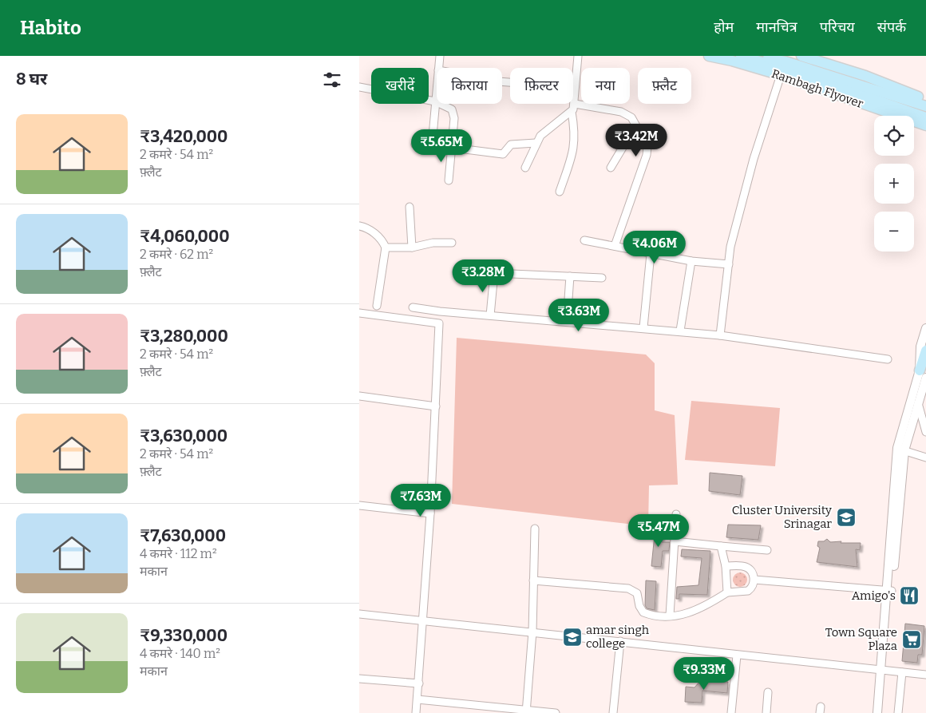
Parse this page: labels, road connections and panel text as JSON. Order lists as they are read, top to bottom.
{
  "streets": {
    "main road": ["Rambagh Flyover"]
  },
  "places": {
    "school or university": ["Cluster University Srinagar", "amar singh college"],
    "restaurant": ["Amigo's"],
    "supermarket": ["Town Square Plaza"]
  },
  "page": {
    "header": "Habito",
    "nav": [
      "होम",
      "मानचित्र",
      "परिचय",
      "संपर्क"
    ],
    "heading": "8 घर",
    "chip": [
      "खरीदें",
      "किराया",
      "फ़िल्टर",
      "नया",
      "फ़्लैट"
    ],
    "list": [
      {
        "name": "₹3,420,000",
        "note": "2 कमरे · 54 m² · फ़्लैट"
      },
      {
        "name": "₹4,060,000",
        "note": "2 कमरे · 62 m² · फ़्लैट"
      },
      {
        "name": "₹3,280,000",
        "note": "2 कमरे · 54 m² · फ़्लैट"
      },
      {
        "name": "₹3,630,000",
        "note": "2 कमरे · 54 m² · फ़्लैट"
      },
      {
        "name": "₹7,630,000",
        "note": "4 कमरे · 112 m² · मकान"
      },
      {
        "name": "₹9,330,000",
        "note": "4 कमरे · 140 m² · मकान"
      }
    ],
    "map_buttons": ["+", "−"],
    "price": [
      "₹3.42M",
      "₹5.65M",
      "₹4.06M",
      "₹3.28M",
      "₹3.63M",
      "₹7.63M",
      "₹5.47M",
      "₹9.33M"
    ]
  }
}
